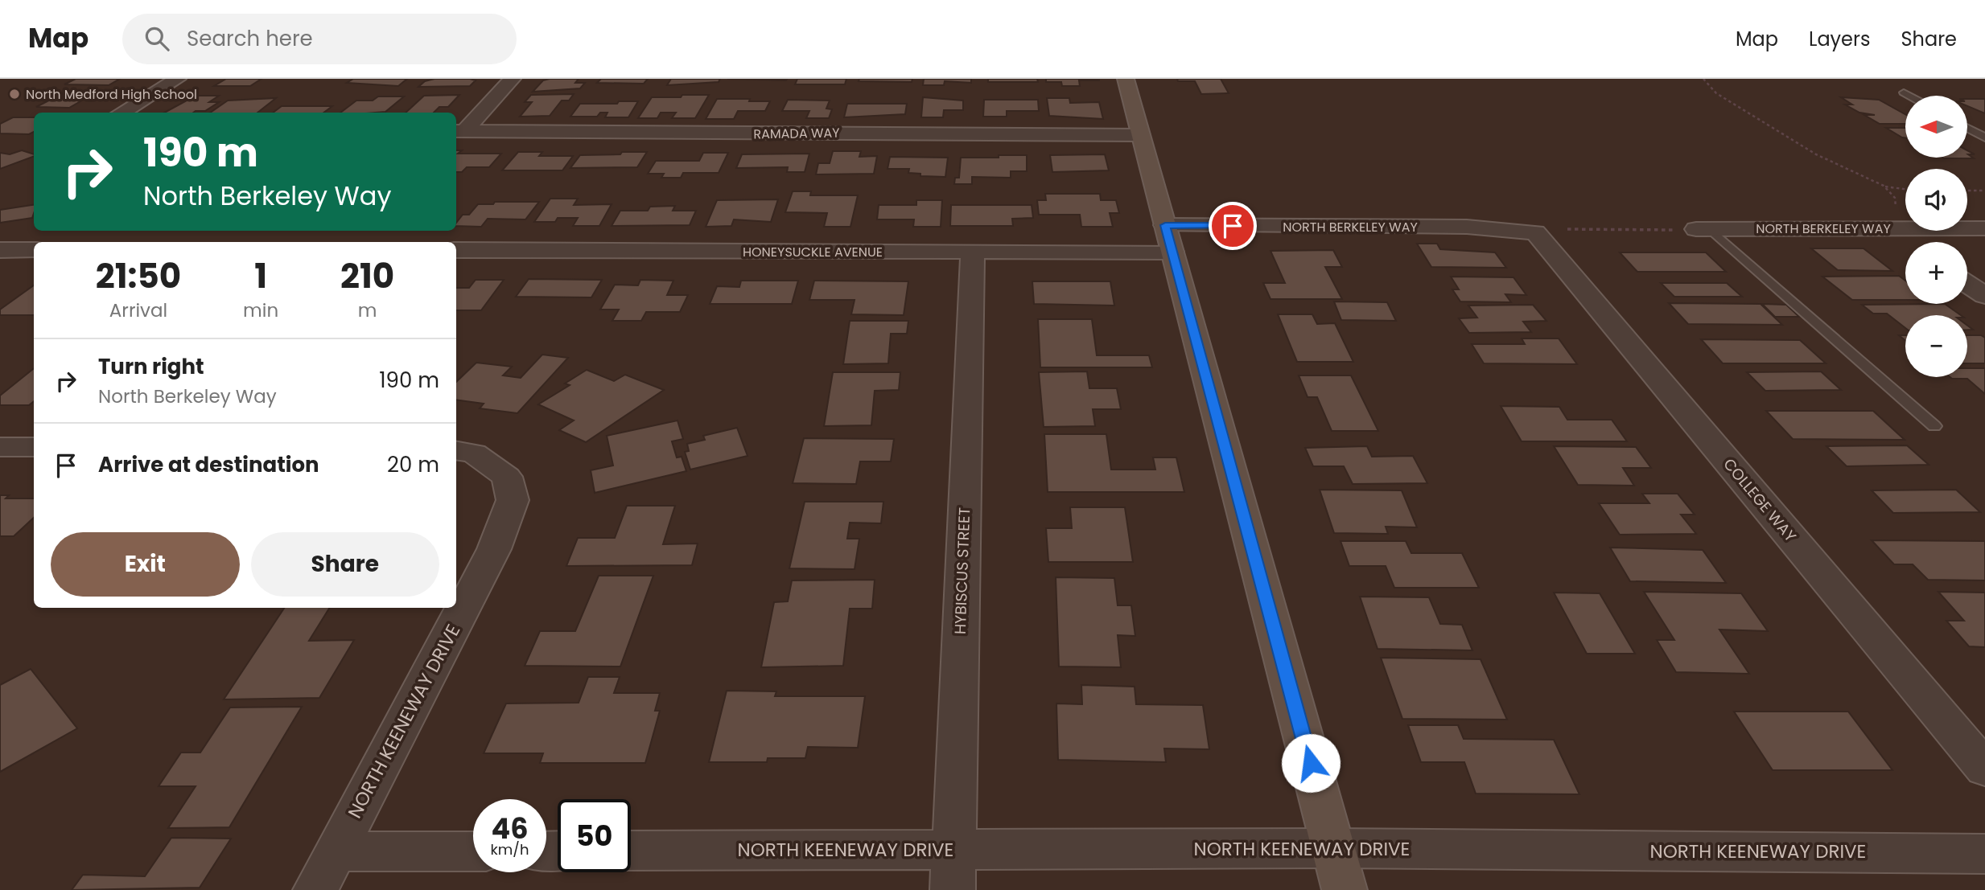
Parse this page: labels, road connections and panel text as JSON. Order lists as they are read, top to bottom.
{
  "streets": {
    "street": [
      "RAMADA WAY",
      "NORTH BERKELEY WAY",
      "HONEYSUCKLE AVENUE",
      "COLLEGE WAY",
      "HYBISCUS STREET",
      "NORTH KEENEWAY DRIVE"
    ]
  },
  "crossings": [
    ["NORTH BERKELEY WAY", "HONEYSUCKLE AVENUE"],
    ["NORTH BERKELEY WAY", "COLLEGE WAY"],
    ["HONEYSUCKLE AVENUE", "HYBISCUS STREET"],
    ["HYBISCUS STREET", "NORTH KEENEWAY DRIVE"]
  ],
  "places": ["North Medford High School"],
  "north": "left",
  "page": {
    "header": "Map",
    "search": "Search here",
    "nav": ["Map", "Layers", "Share"],
    "map_buttons": ["+", "−"],
    "turn": ["190 m", "North Berkeley Way"],
    "eta": [
      "21:50",
      "Arrival",
      "1",
      "min",
      "210",
      "m"
    ],
    "list": [
      {
        "name": "Turn right",
        "note": "North Berkeley Way",
        "value": "190 m"
      },
      {
        "name": "Arrive at destination",
        "value": "20 m"
      }
    ],
    "buttons": ["Exit", "Share"],
    "speed": "46 km/h",
    "limit": "50"
  }
}
